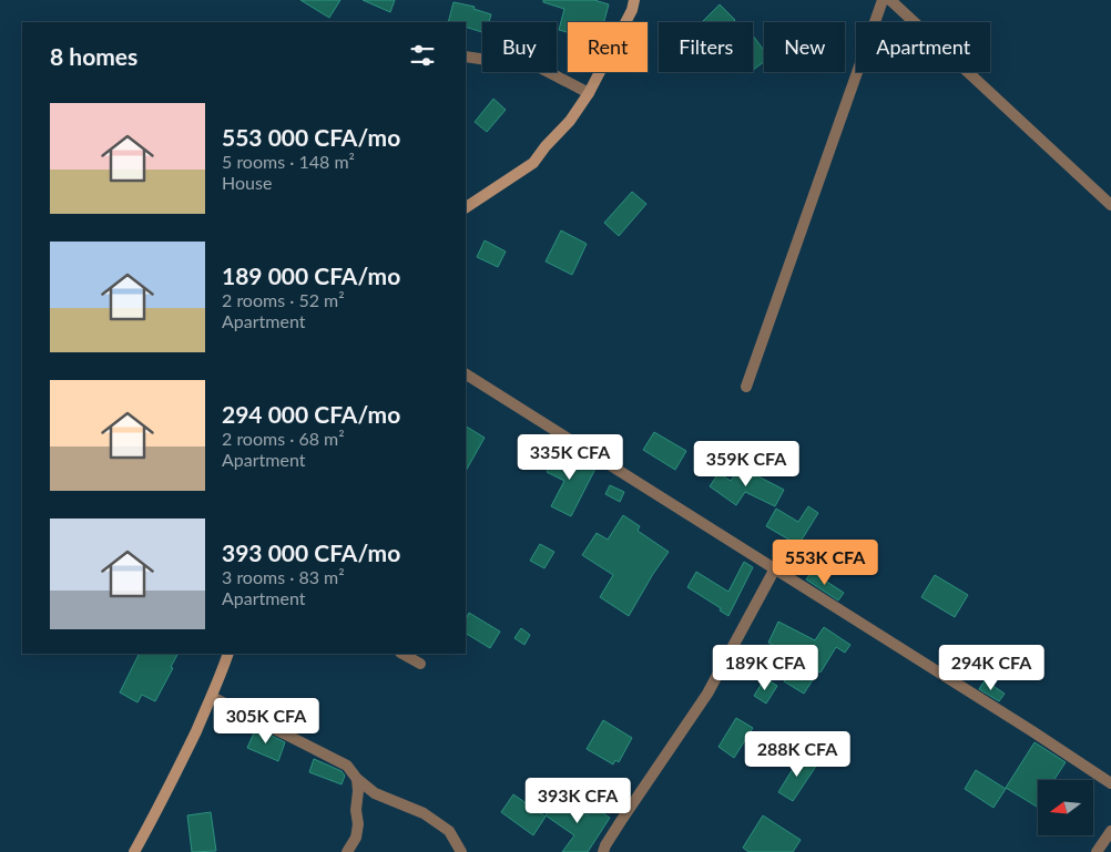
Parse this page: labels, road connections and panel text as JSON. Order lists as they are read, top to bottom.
{
  "north": "left",
  "page": {
    "chip": [
      "Buy",
      "Rent",
      "Filters",
      "New",
      "Apartment"
    ],
    "heading": "8 homes",
    "list": [
      {
        "name": "553 000 CFA/mo",
        "note": "5 rooms · 148 m² · House"
      },
      {
        "name": "189 000 CFA/mo",
        "note": "2 rooms · 52 m² · Apartment"
      },
      {
        "name": "294 000 CFA/mo",
        "note": "2 rooms · 68 m² · Apartment"
      },
      {
        "name": "393 000 CFA/mo",
        "note": "3 rooms · 83 m² · Apartment"
      }
    ],
    "price": [
      "335K CFA",
      "359K CFA",
      "553K CFA",
      "189K CFA",
      "294K CFA",
      "305K CFA",
      "288K CFA",
      "393K CFA"
    ]
  }
}
